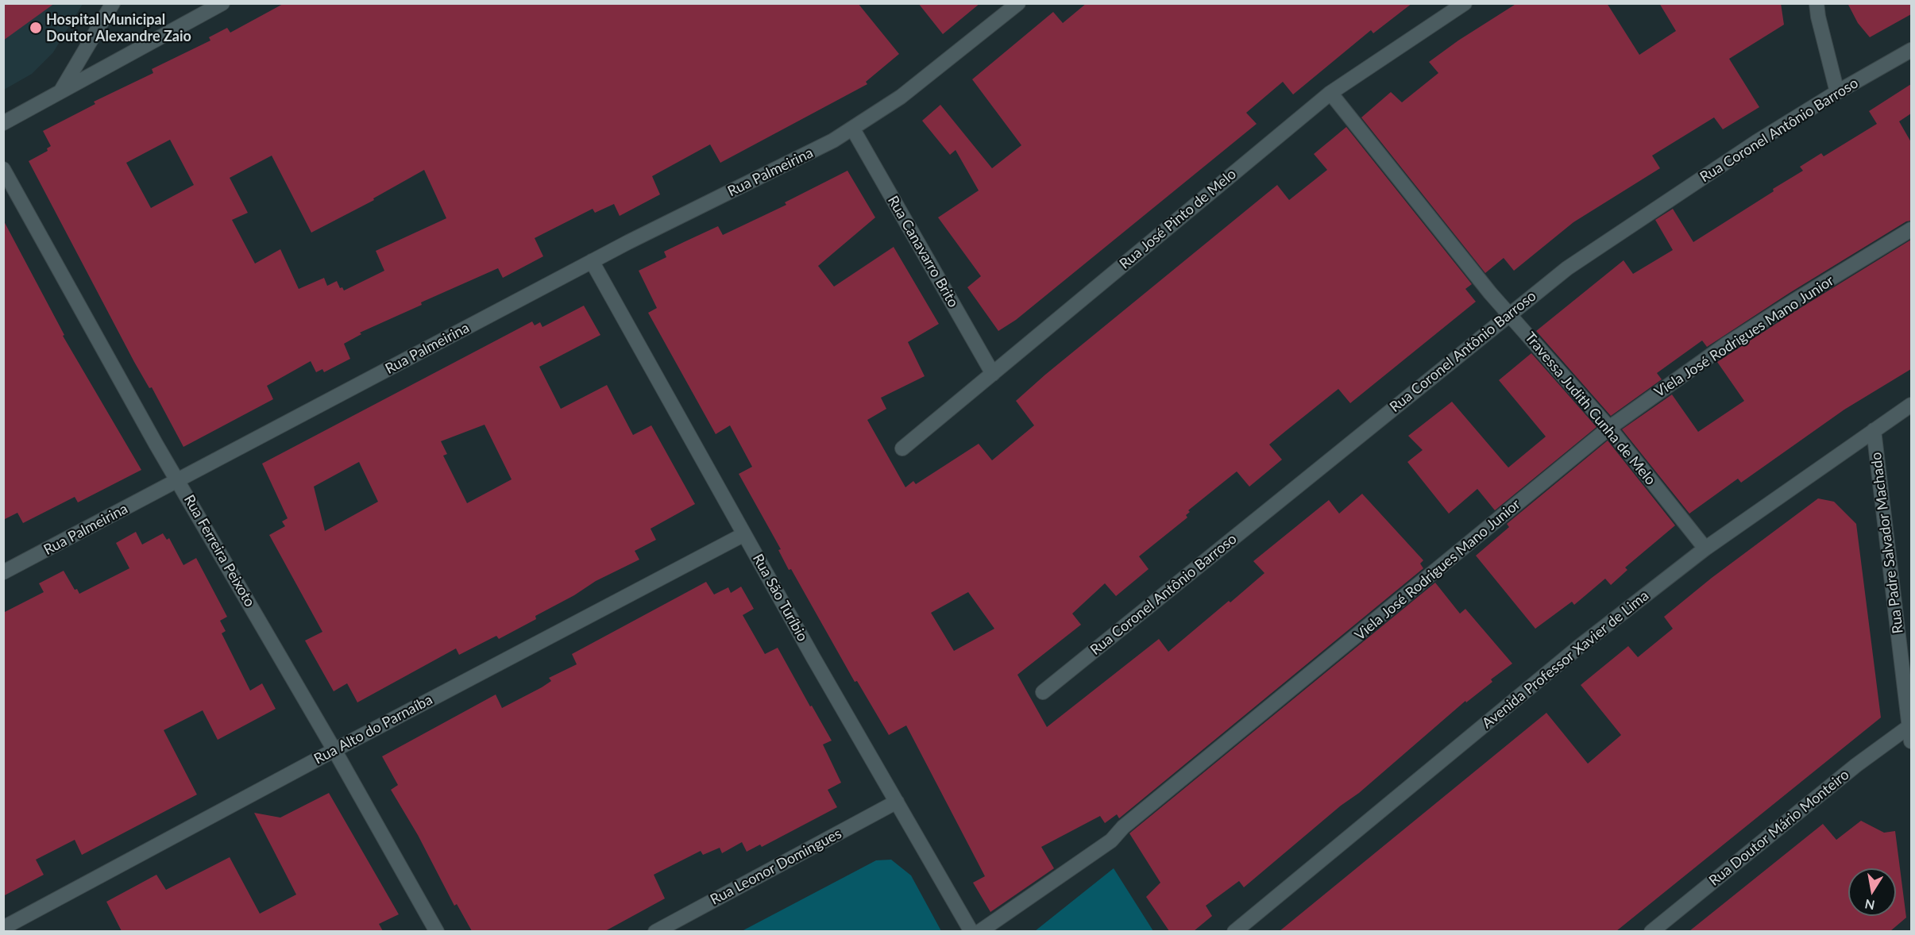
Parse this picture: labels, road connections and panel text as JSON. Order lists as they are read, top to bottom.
{
  "streets": {
    "street": [
      "Rua Coronel Antônio Barroso",
      "Rua Palmeirina",
      "Rua José Pinto de Melo",
      "Rua Canavarro Brito",
      "Viela José Rodrigues Mano Junior",
      "Travessa Judith Cunha de Melo",
      "Rua Padre Salvador Machado",
      "Rua Ferreira Peixoto",
      "Rua São Turíbio",
      "Avenida Professor Xavier de Lima",
      "Rua Alto do Parnaíba",
      "Rua Doutor Mário Monteiro",
      "Rua Leonor Domingues"
    ]
  },
  "crossings": [
    ["Rua Coronel Antônio Barroso", "Travessa Judith Cunha de Melo"],
    ["Rua Palmeirina", "Rua Canavarro Brito"],
    ["Rua Palmeirina", "Rua Ferreira Peixoto"],
    ["Rua Palmeirina", "Rua São Turíbio"],
    ["Rua José Pinto de Melo", "Rua Canavarro Brito"],
    ["Rua José Pinto de Melo", "Travessa Judith Cunha de Melo"],
    ["Viela José Rodrigues Mano Junior", "Travessa Judith Cunha de Melo"],
    ["Travessa Judith Cunha de Melo", "Avenida Professor Xavier de Lima"],
    ["Rua Padre Salvador Machado", "Avenida Professor Xavier de Lima"],
    ["Rua Padre Salvador Machado", "Rua Doutor Mário Monteiro"],
    ["Rua Ferreira Peixoto", "Rua Alto do Parnaíba"],
    ["Rua São Turíbio", "Rua Alto do Parnaíba"],
    ["Rua São Turíbio", "Rua Leonor Domingues"]
  ],
  "places": ["Hospital Municipal Doutor Alexandre Zaio"],
  "north": "bottom"
}
